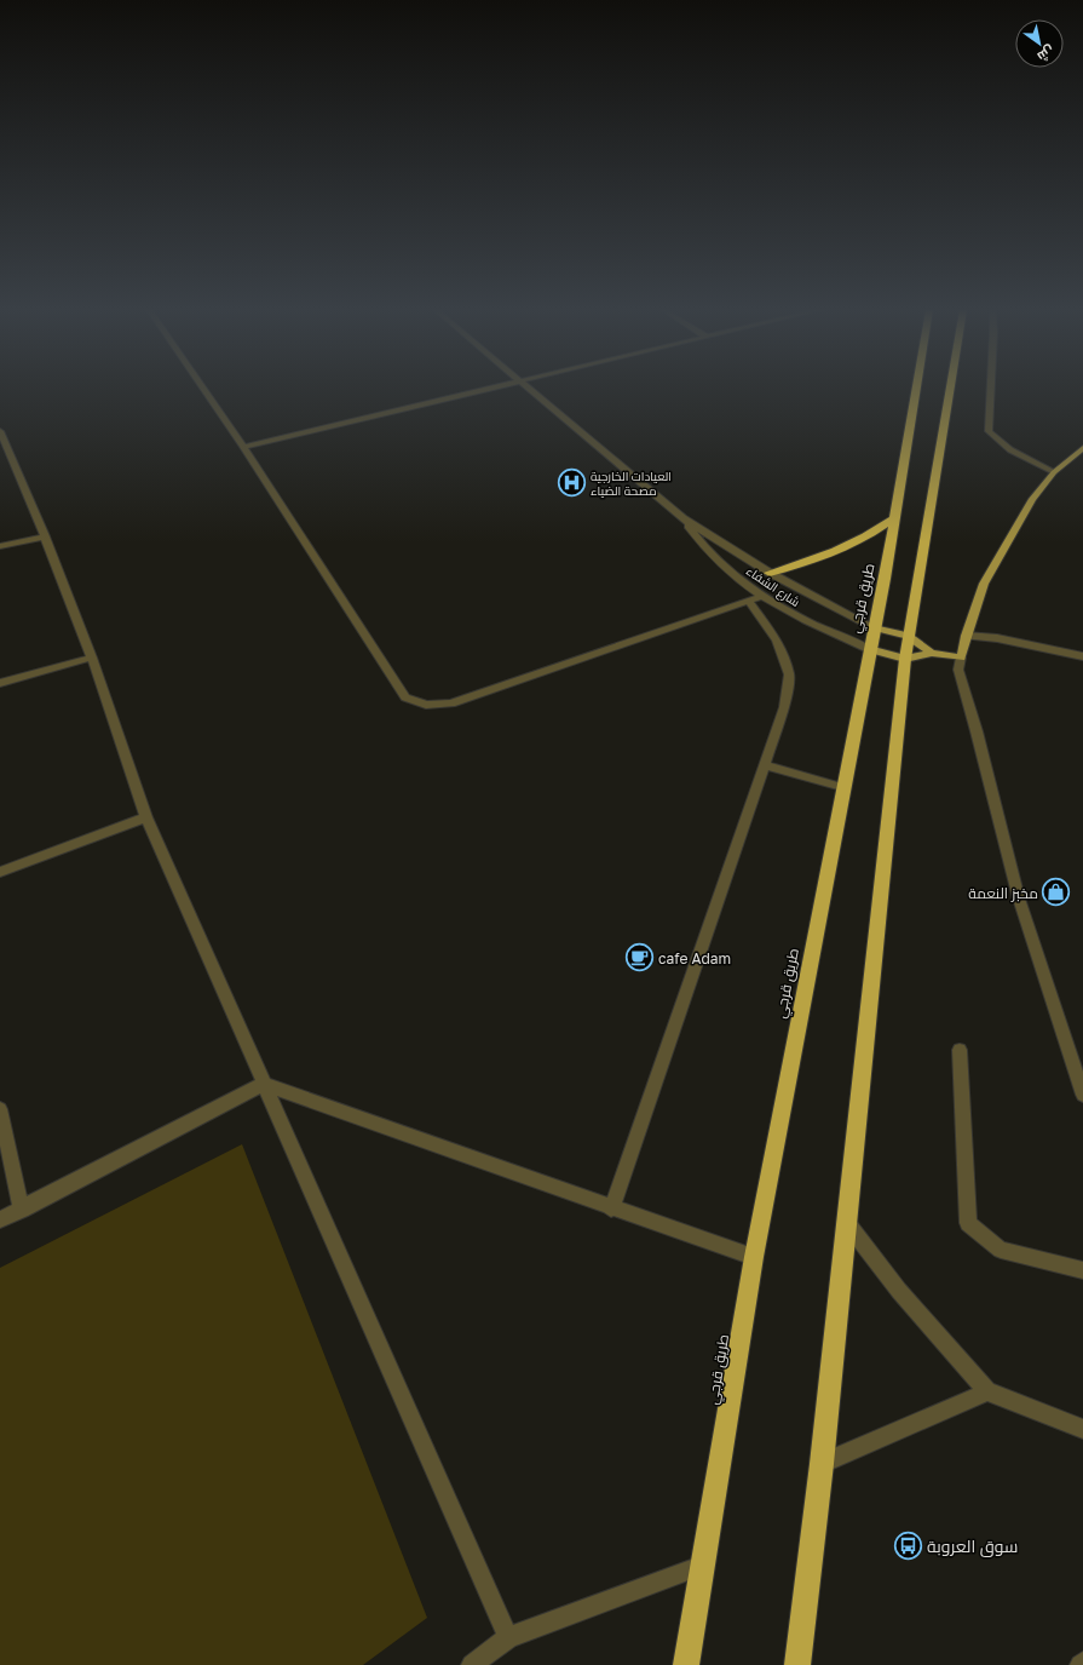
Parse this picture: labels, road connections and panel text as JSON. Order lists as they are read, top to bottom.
{
  "streets": {
    "highway": ["طريق قرجي"],
    "street": ["شارع الشفاء"]
  },
  "crossings": [
    ["شارع الشفاء", "طريق قرجي"]
  ],
  "places": {
    "hospital": ["العيادات الخارجية مصحة الضياء"],
    "shop": ["مخبز النعمة"],
    "cafe": ["cafe Adam"],
    "bus stop": ["سوق العروبة"]
  },
  "north": "bottom right"
}
